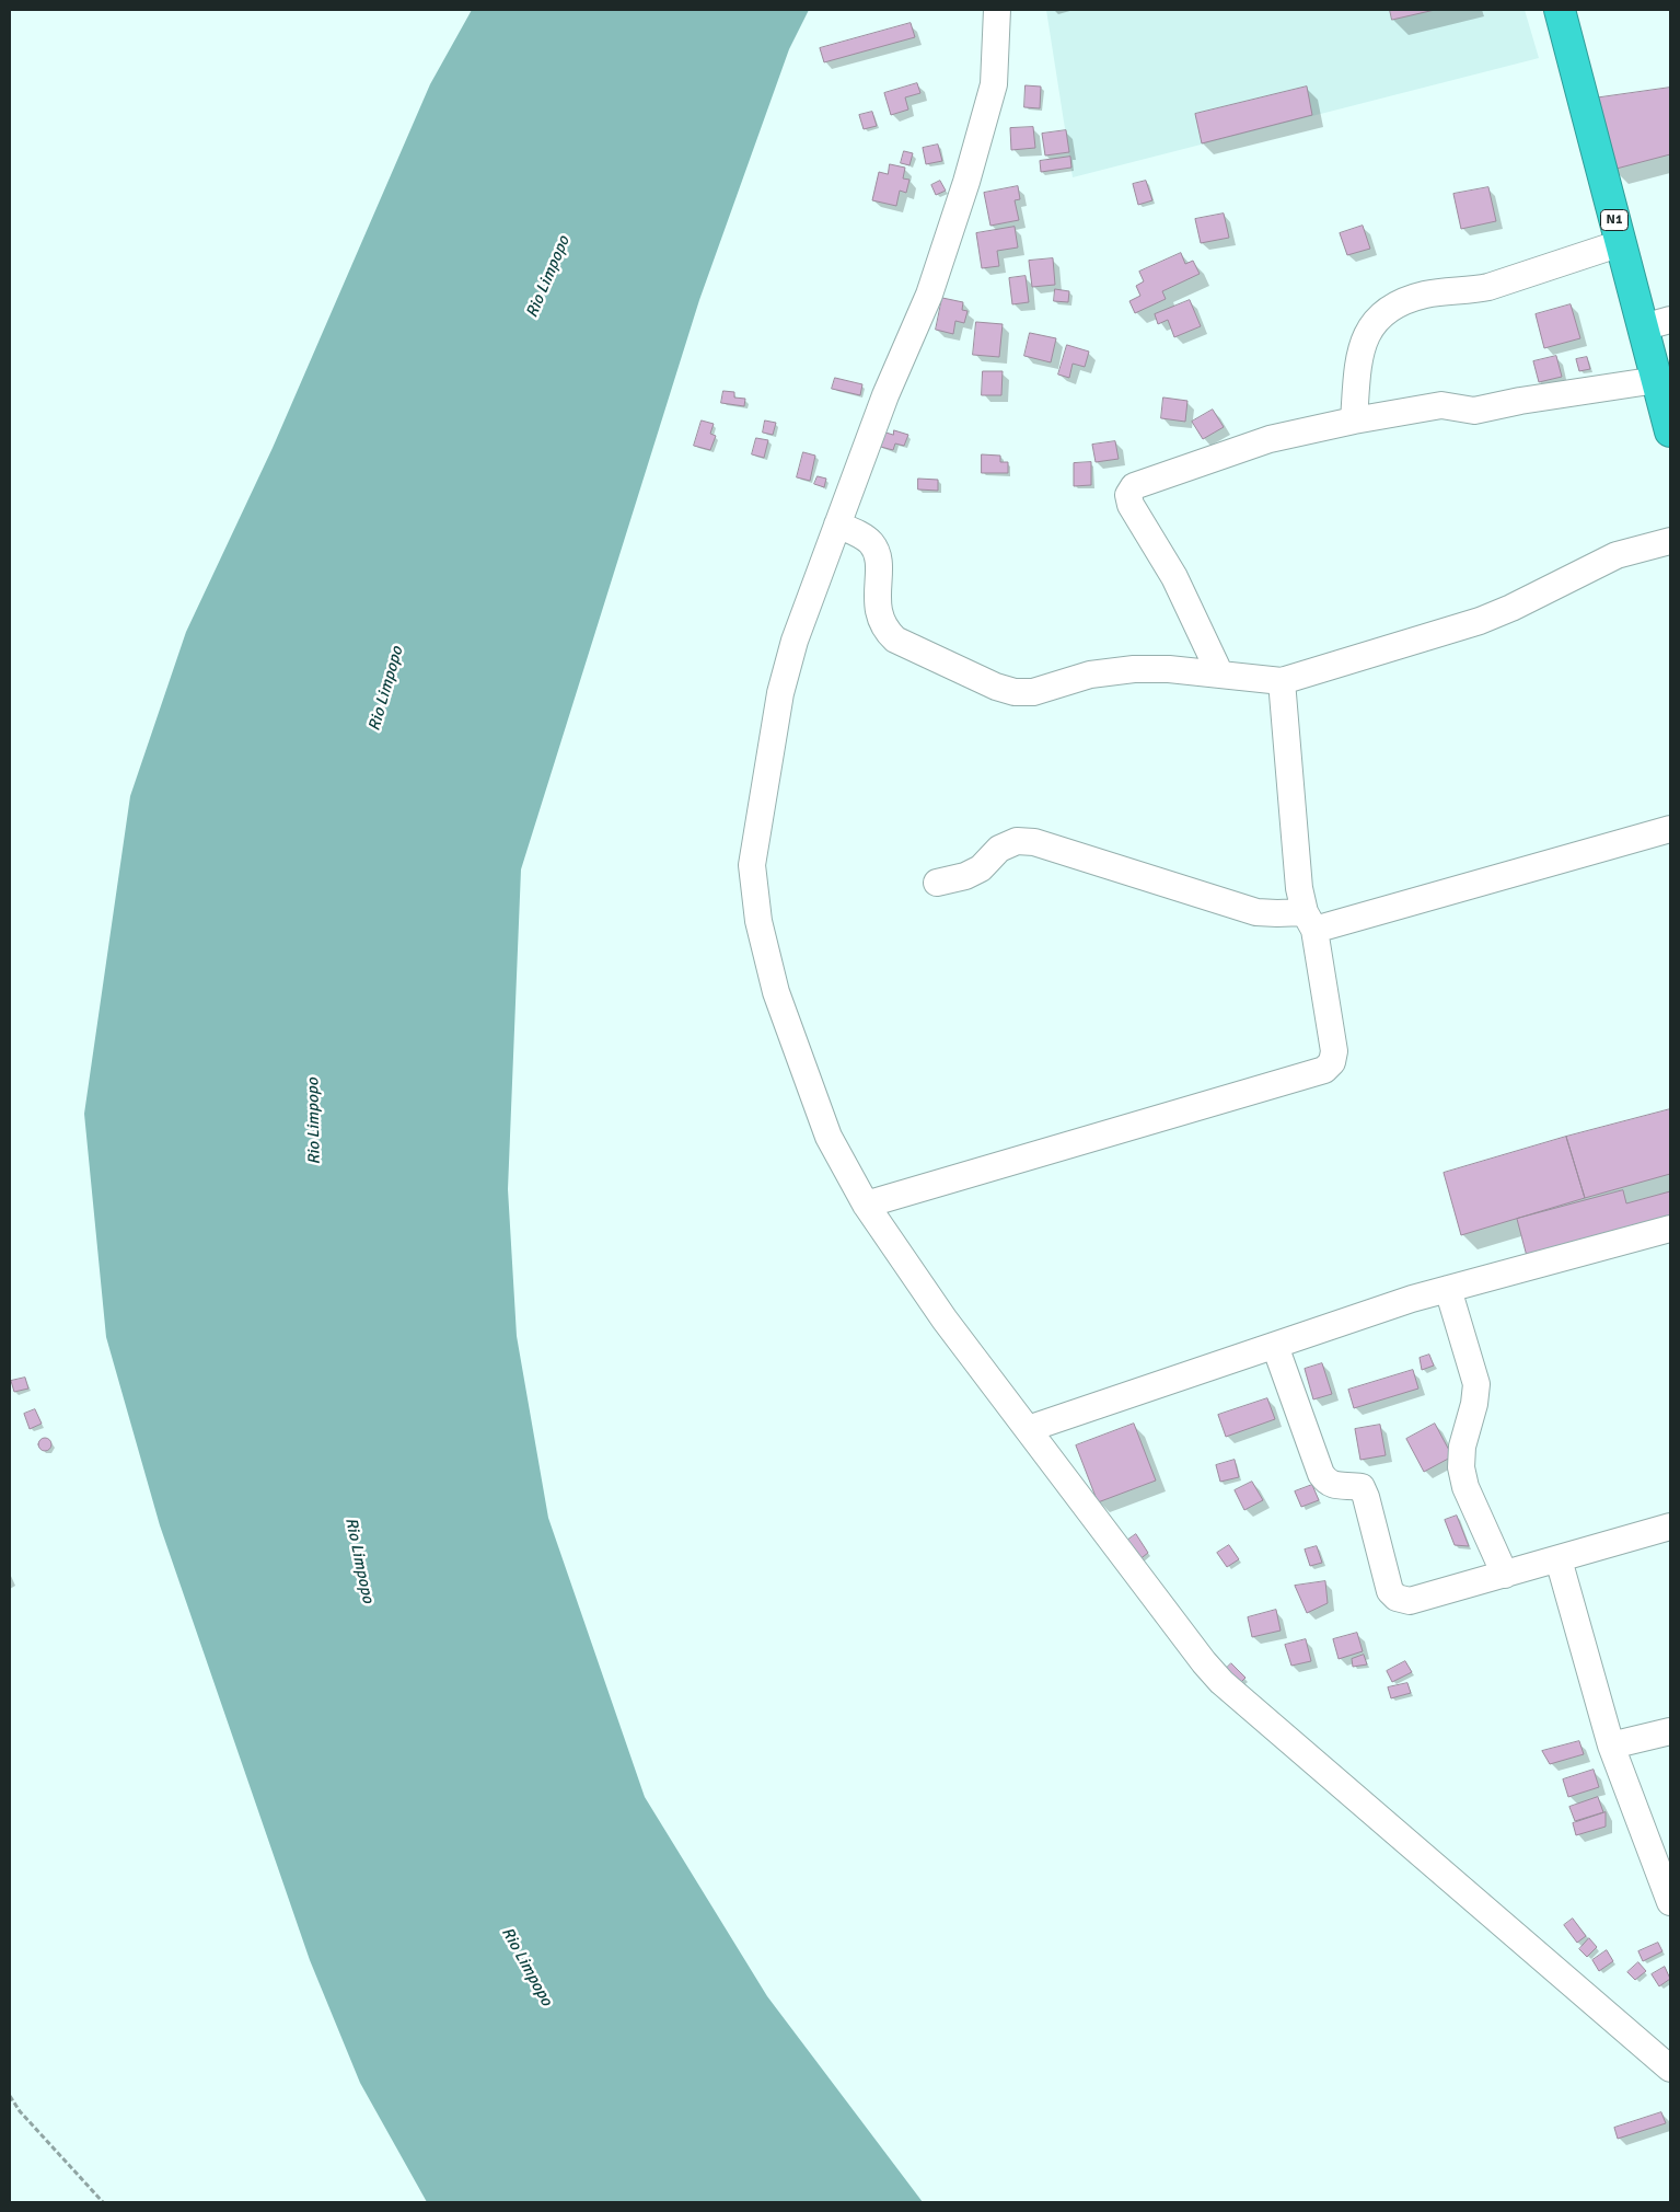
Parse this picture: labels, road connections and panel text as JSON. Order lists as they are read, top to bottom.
{
  "streets": {
    "highway": ["N1"]
  },
  "water": ["Rio Limpopo"]
}
